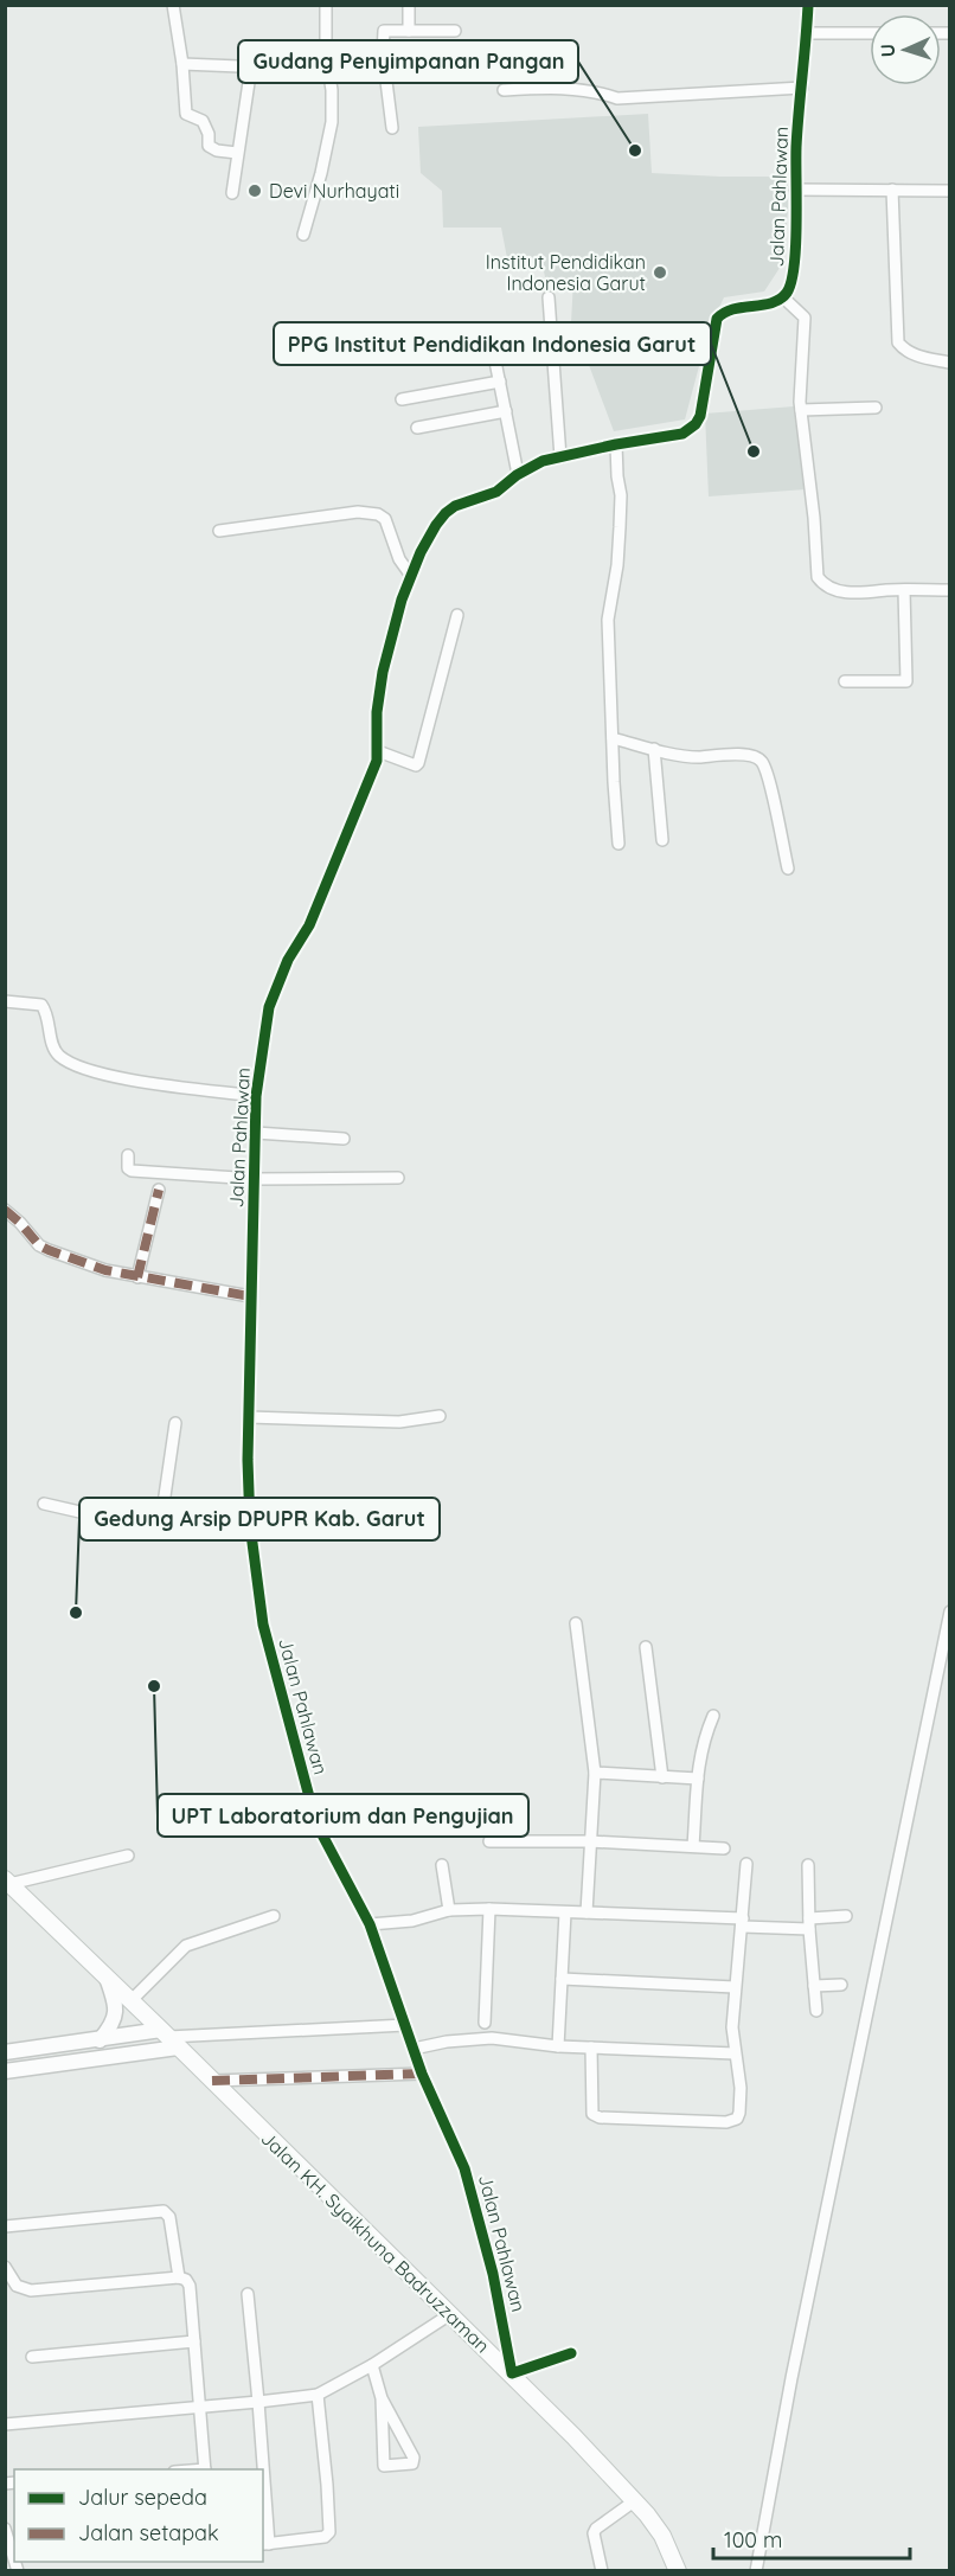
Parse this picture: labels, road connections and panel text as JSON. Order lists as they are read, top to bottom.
{
  "streets": {
    "main road": ["Jalan KH. Syaikhuna Badruzzaman"],
    "street": ["Jalan Pahlawan"]
  },
  "crossings": [
    ["Jalan Pahlawan", "Jalan KH. Syaikhuna Badruzzaman"]
  ],
  "places": [
    "Gudang Penyimpanan Pangan",
    "Devi Nurhayati",
    "Institut Pendidikan Indonesia Garut",
    "PPG Institut Pendidikan Indonesia Garut",
    "Gedung Arsip DPUPR Kab. Garut",
    "UPT Laboratorium dan Pengujian"
  ],
  "legend": ["Jalur sepeda", "Jalan setapak"],
  "scale_bar": "100 m",
  "north": "left"
}
